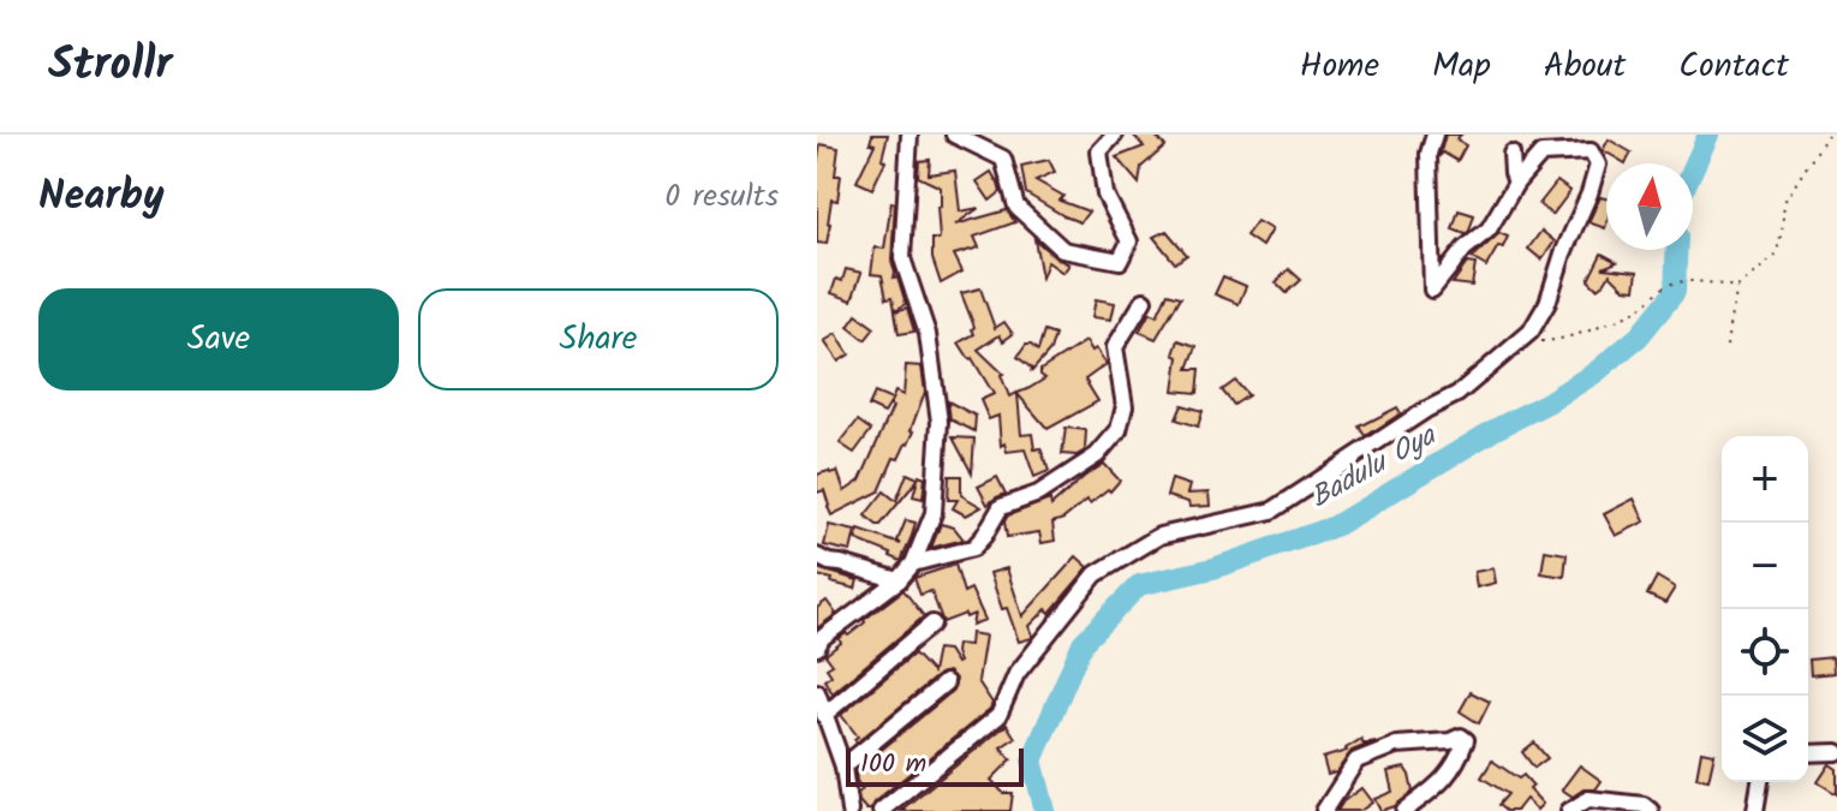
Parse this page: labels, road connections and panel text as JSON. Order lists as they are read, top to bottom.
{
  "water": ["Badulu Oya"],
  "scale_bar": "100 m",
  "north": "top",
  "page": {
    "header": "Strollr",
    "nav": [
      "Home",
      "Map",
      "About",
      "Contact"
    ],
    "heading": ["Nearby", "0 results"],
    "buttons": ["Save", "Share"],
    "map_buttons": ["+", "−"],
    "scale": "100 m"
  }
}
